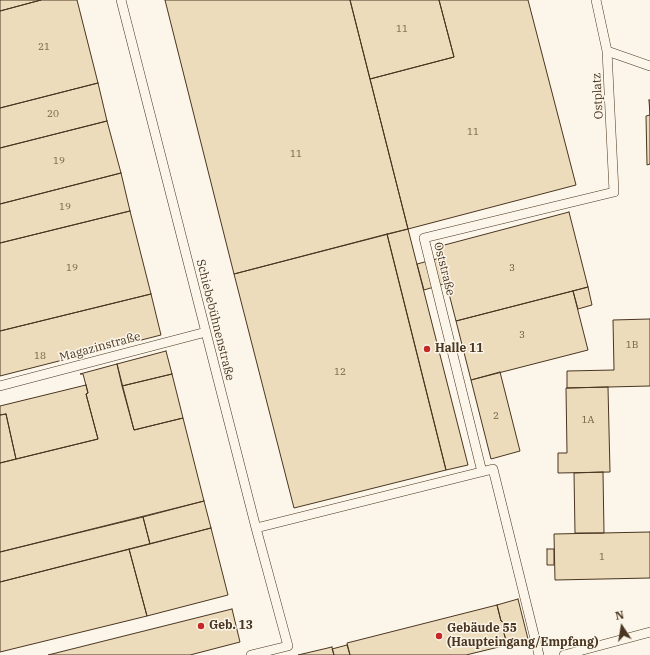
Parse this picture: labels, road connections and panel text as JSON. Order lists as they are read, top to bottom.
{
  "streets": {
    "lane": [
      "Ostplatz",
      "Oststraße",
      "Schiebebühnenstraße",
      "Magazinstraße"
    ]
  },
  "crossings": [
    ["Ostplatz", "Oststraße"],
    ["Schiebebühnenstraße", "Magazinstraße"]
  ],
  "places": ["Halle 11", "Geb. 13", "Gebäude 55 (Haupteingang/Empfang)"],
  "house_numbers": [
    "11",
    "21",
    "20",
    "11",
    "11",
    "19",
    "19",
    "19",
    "3",
    "3",
    "1B",
    "18",
    "12",
    "2",
    "1A",
    "1"
  ],
  "north": "top"
}
